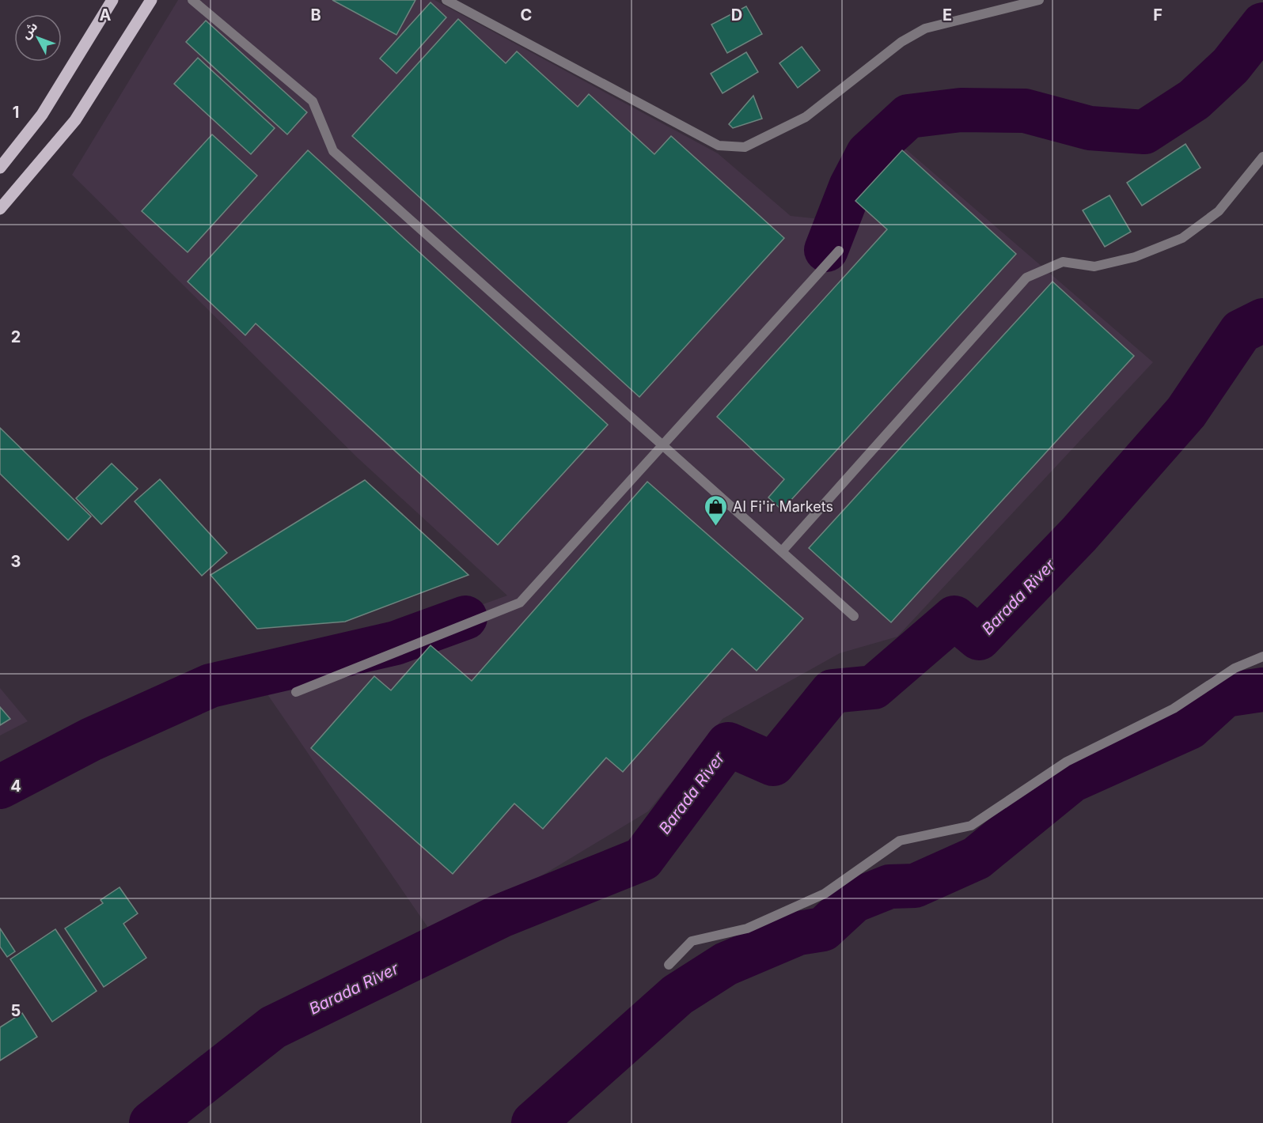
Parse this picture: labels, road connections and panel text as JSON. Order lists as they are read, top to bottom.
{
  "water": ["Barada River"],
  "places": {
    "shop": ["Al Fi'ir Markets"]
  },
  "north": "top left",
  "grid": {
    "columns": [
      "A",
      "B",
      "C",
      "D",
      "E",
      "F"
    ],
    "rows": [
      "1",
      "2",
      "3",
      "4",
      "5"
    ]
  }
}
